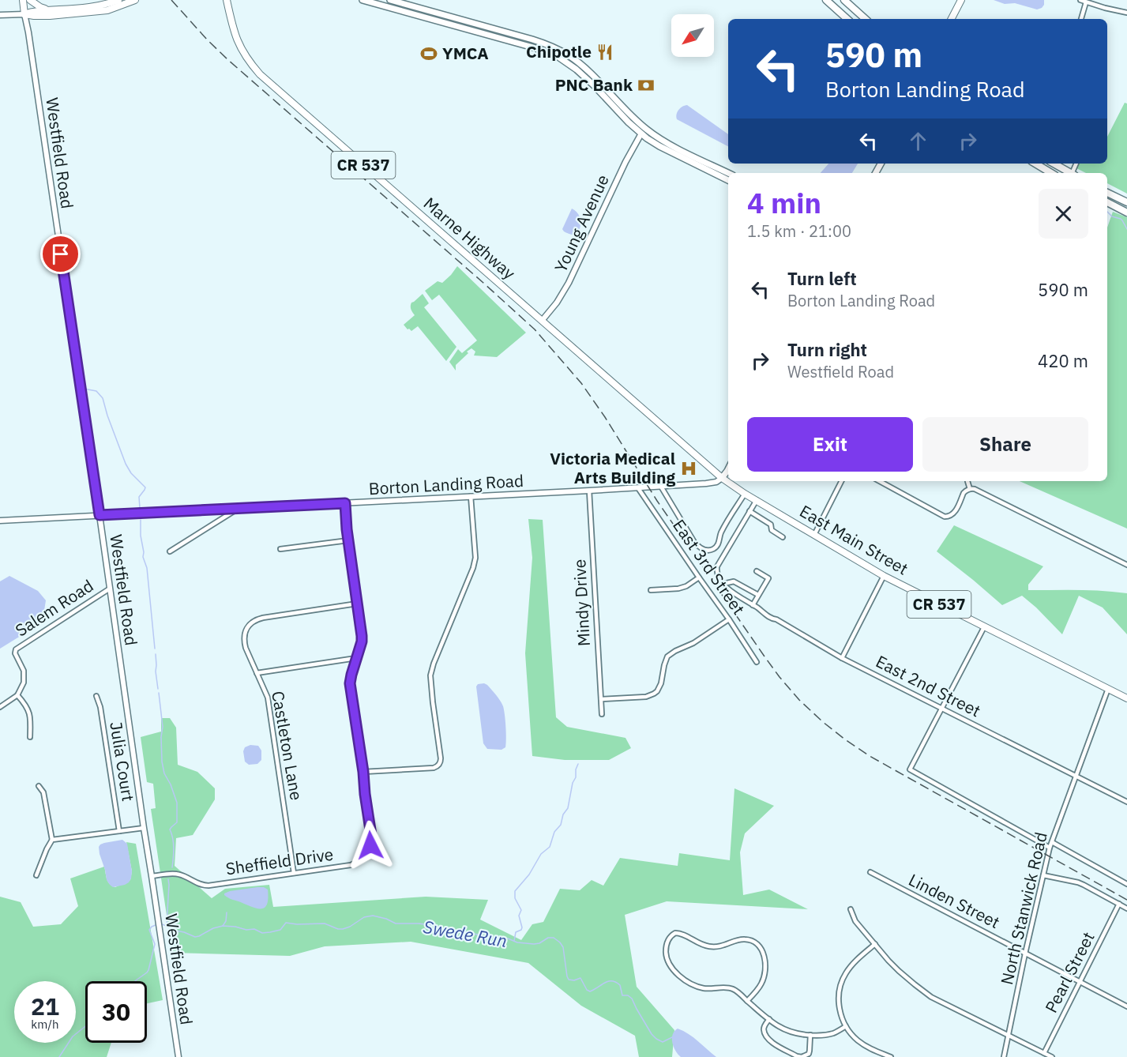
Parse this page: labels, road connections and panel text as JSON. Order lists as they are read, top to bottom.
{
  "streets": {
    "main road": ["CR 537", "Marne Highway", "East Main Street"],
    "street": [
      "Westfield Road",
      "Young Avenue",
      "Borton Landing Road",
      "East 3rd Street",
      "Mindy Drive",
      "Salem Road",
      "East 2nd Street",
      "Castleton Lane",
      "Julia Court",
      "Sheffield Drive",
      "Linden Street",
      "North Stanwick Road",
      "Pearl Street"
    ]
  },
  "crossings": [
    ["Westfield Road", "Borton Landing Road"],
    ["Westfield Road", "Salem Road"],
    ["Westfield Road", "Sheffield Drive"],
    ["Young Avenue", "Marne Highway"],
    ["Marne Highway", "Borton Landing Road"],
    ["Marne Highway", "East Main Street"],
    ["Borton Landing Road", "East Main Street"],
    ["Borton Landing Road", "East 3rd Street"],
    ["Borton Landing Road", "Mindy Drive"],
    ["Borton Landing Road", "Sheffield Drive"],
    ["East Main Street", "North Stanwick Road"],
    ["East 2nd Street", "North Stanwick Road"],
    ["Castleton Lane", "Sheffield Drive"],
    ["Linden Street", "North Stanwick Road"],
    ["Linden Street", "Pearl Street"]
  ],
  "water": ["Swede Run"],
  "places": {
    "restaurant": ["Chipotle"],
    "sports": ["YMCA"],
    "bank": ["PNC Bank"],
    "hospital": ["Victoria Medical Arts Building"]
  },
  "north": "bottom left",
  "page": {
    "turn": ["590 m", "Borton Landing Road"],
    "heading": ["4 min", "1.5 km · 21:00"],
    "list": [
      {
        "name": "Turn left",
        "note": "Borton Landing Road",
        "value": "590 m"
      },
      {
        "name": "Turn right",
        "note": "Westfield Road",
        "value": "420 m"
      }
    ],
    "buttons": ["Exit", "Share"],
    "speed": "21 km/h",
    "limit": "30"
  }
}
